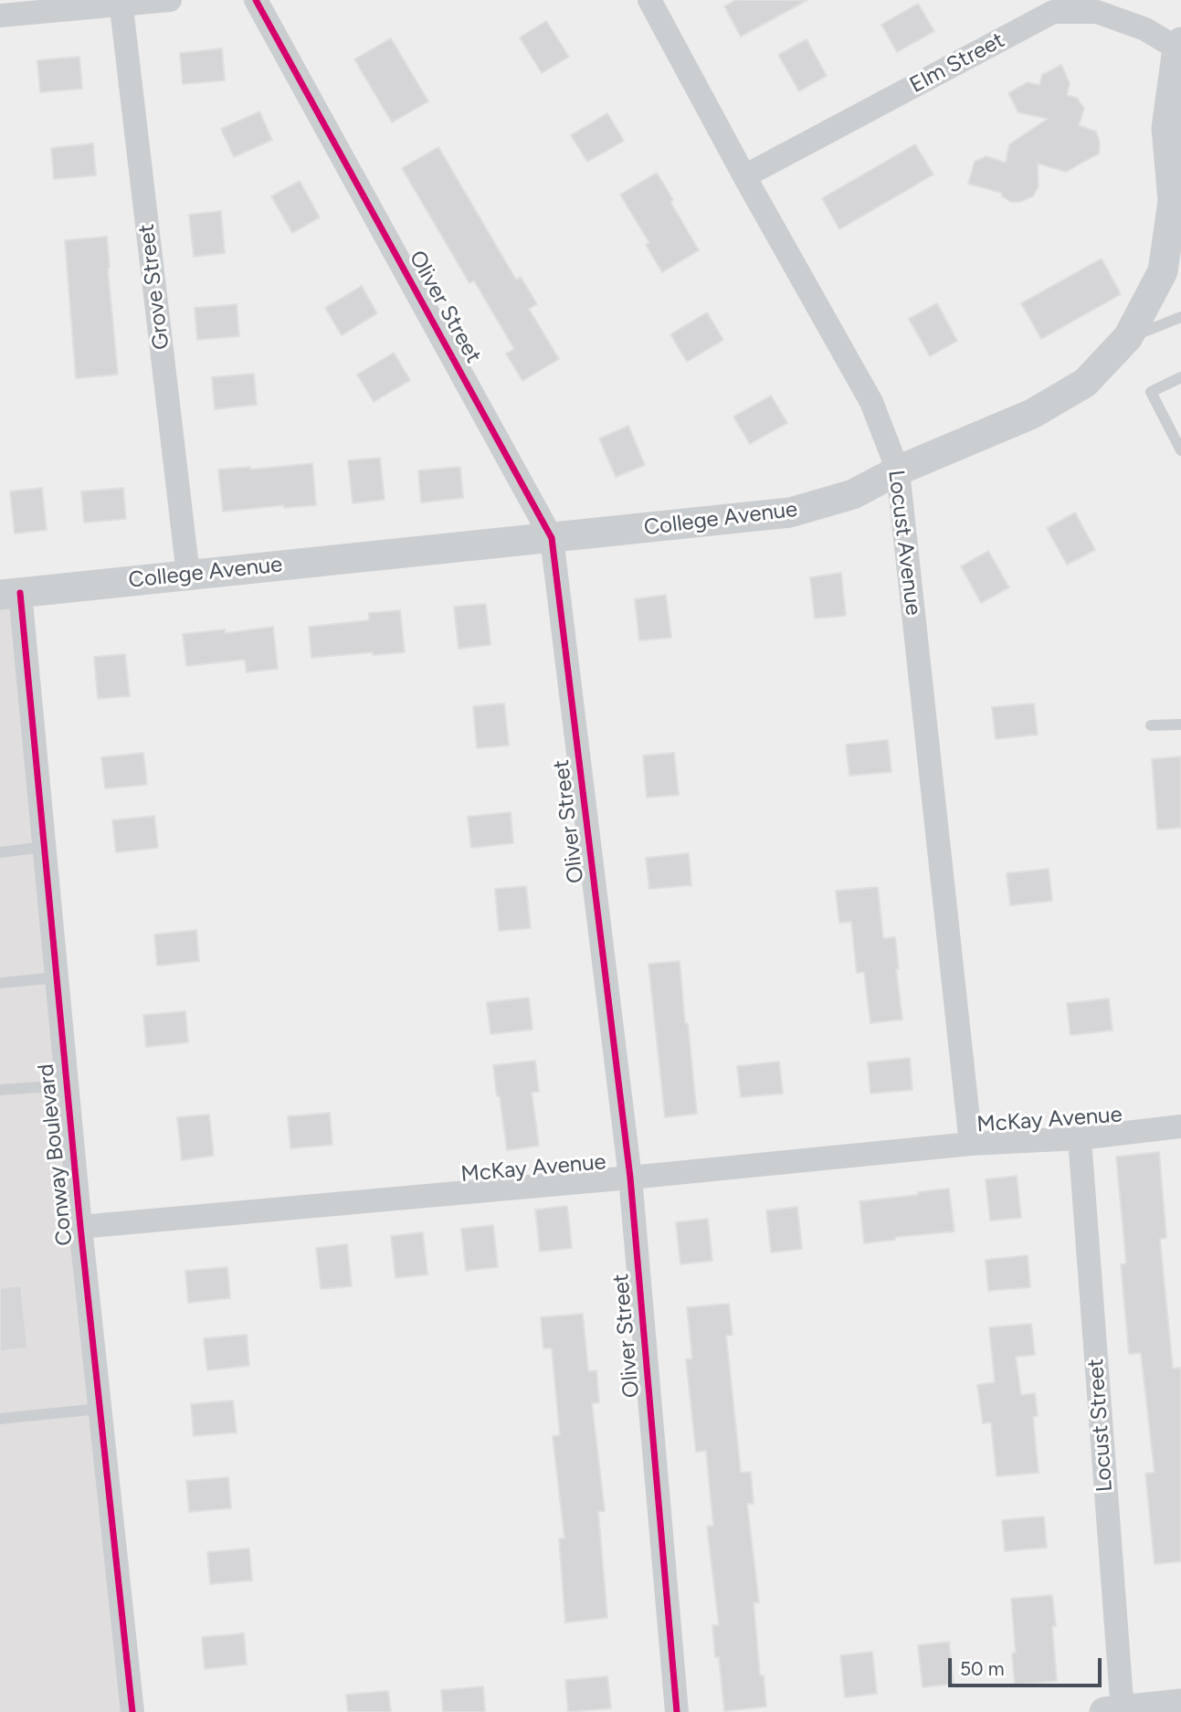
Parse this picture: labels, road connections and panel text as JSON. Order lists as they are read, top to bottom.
{
  "streets": {
    "street": [
      "Elm Street",
      "Grove Street",
      "Oliver Street",
      "College Avenue",
      "Locust Avenue",
      "McKay Avenue",
      "Conway Boulevard",
      "Locust Street"
    ]
  },
  "crossings": [
    ["Elm Street", "College Avenue"],
    ["Elm Street", "Locust Avenue"],
    ["Grove Street", "College Avenue"],
    ["Oliver Street", "College Avenue"],
    ["Oliver Street", "McKay Avenue"],
    ["College Avenue", "Locust Avenue"],
    ["College Avenue", "Conway Boulevard"],
    ["Locust Avenue", "McKay Avenue"],
    ["McKay Avenue", "Conway Boulevard"],
    ["McKay Avenue", "Locust Street"]
  ],
  "scale_bar": "50 m"
}
